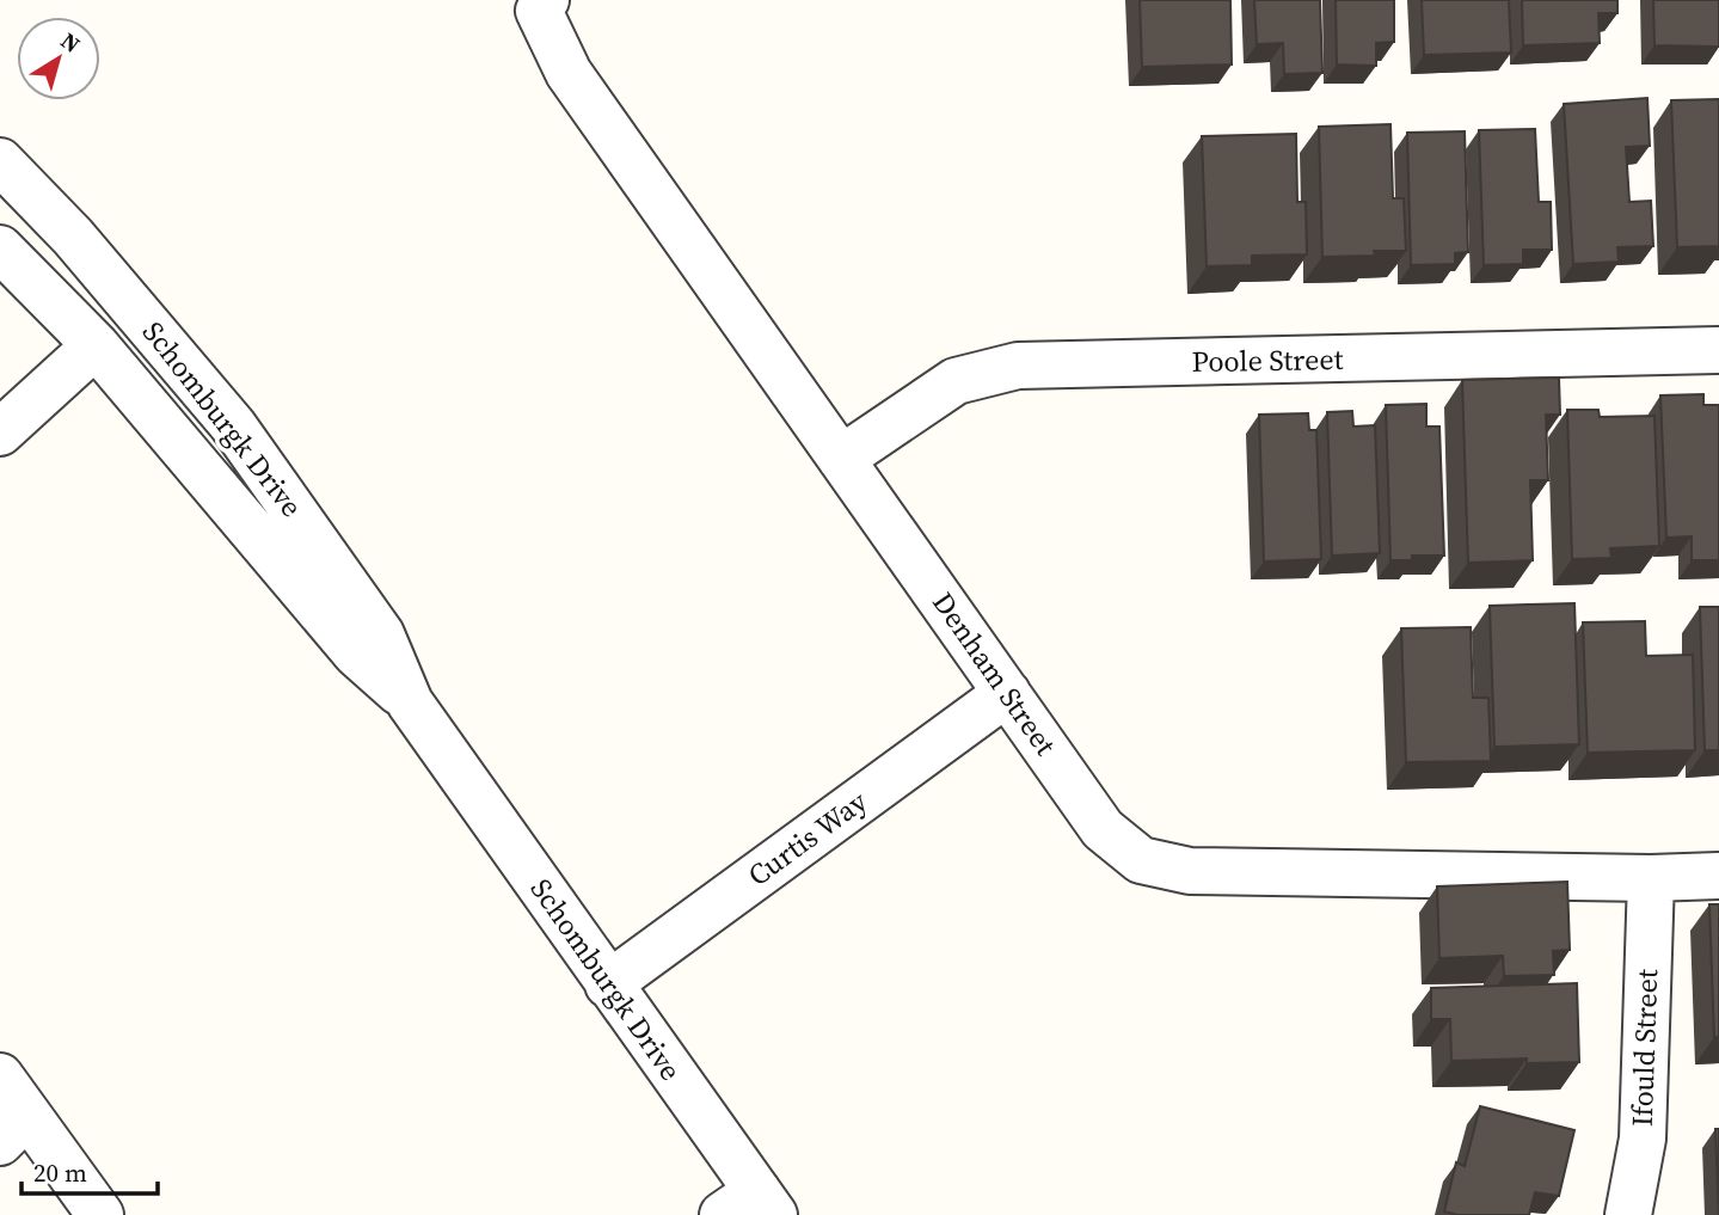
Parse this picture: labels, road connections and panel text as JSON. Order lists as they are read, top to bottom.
{
  "streets": {
    "street": [
      "Poole Street",
      "Schomburgk Drive",
      "Denham Street",
      "Curtis Way",
      "Ifould Street"
    ]
  },
  "crossings": [
    ["Poole Street", "Denham Street"],
    ["Schomburgk Drive", "Curtis Way"],
    ["Denham Street", "Curtis Way"],
    ["Denham Street", "Ifould Street"]
  ],
  "scale_bar": "20 m",
  "north": "top right"
}
